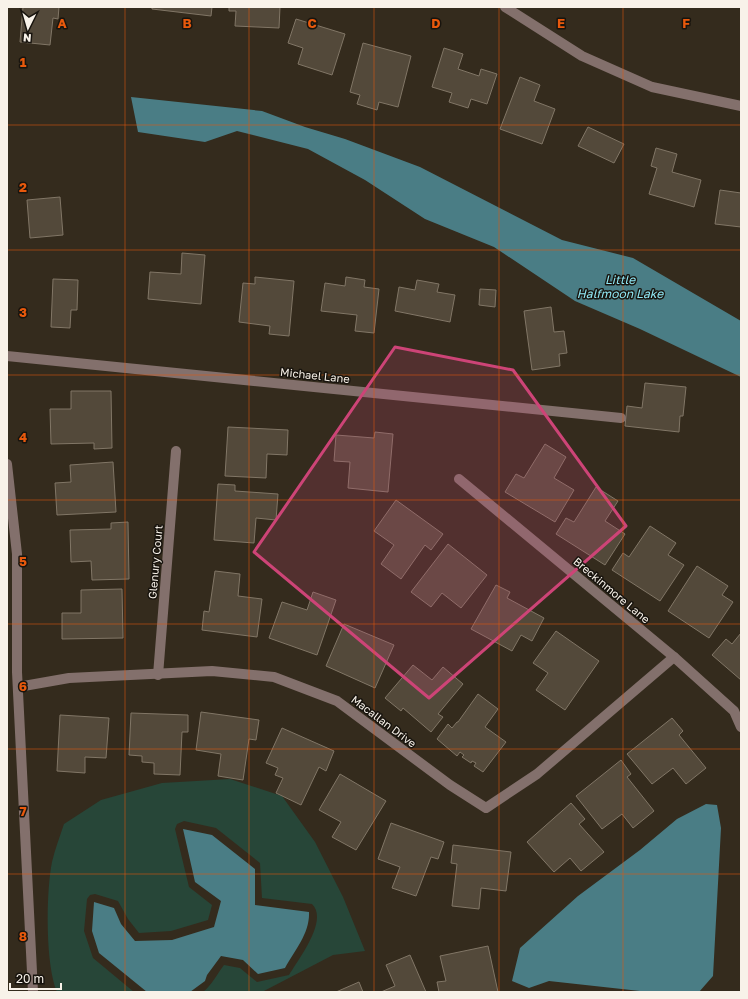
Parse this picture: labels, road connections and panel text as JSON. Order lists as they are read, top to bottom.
{
  "streets": {
    "street": [
      "Michael Lane",
      "Glenury Court",
      "Breckinmore Lane",
      "Macallan Drive"
    ]
  },
  "crossings": [
    ["Glenury Court", "Macallan Drive"],
    ["Breckinmore Lane", "Macallan Drive"]
  ],
  "water": ["Little Halfmoon Lake"],
  "scale_bar": "20 m",
  "north": "bottom",
  "grid": {
    "columns": [
      "A",
      "B",
      "C",
      "D",
      "E",
      "F"
    ],
    "rows": [
      "1",
      "2",
      "3",
      "4",
      "5",
      "6",
      "7",
      "8"
    ]
  }
}
